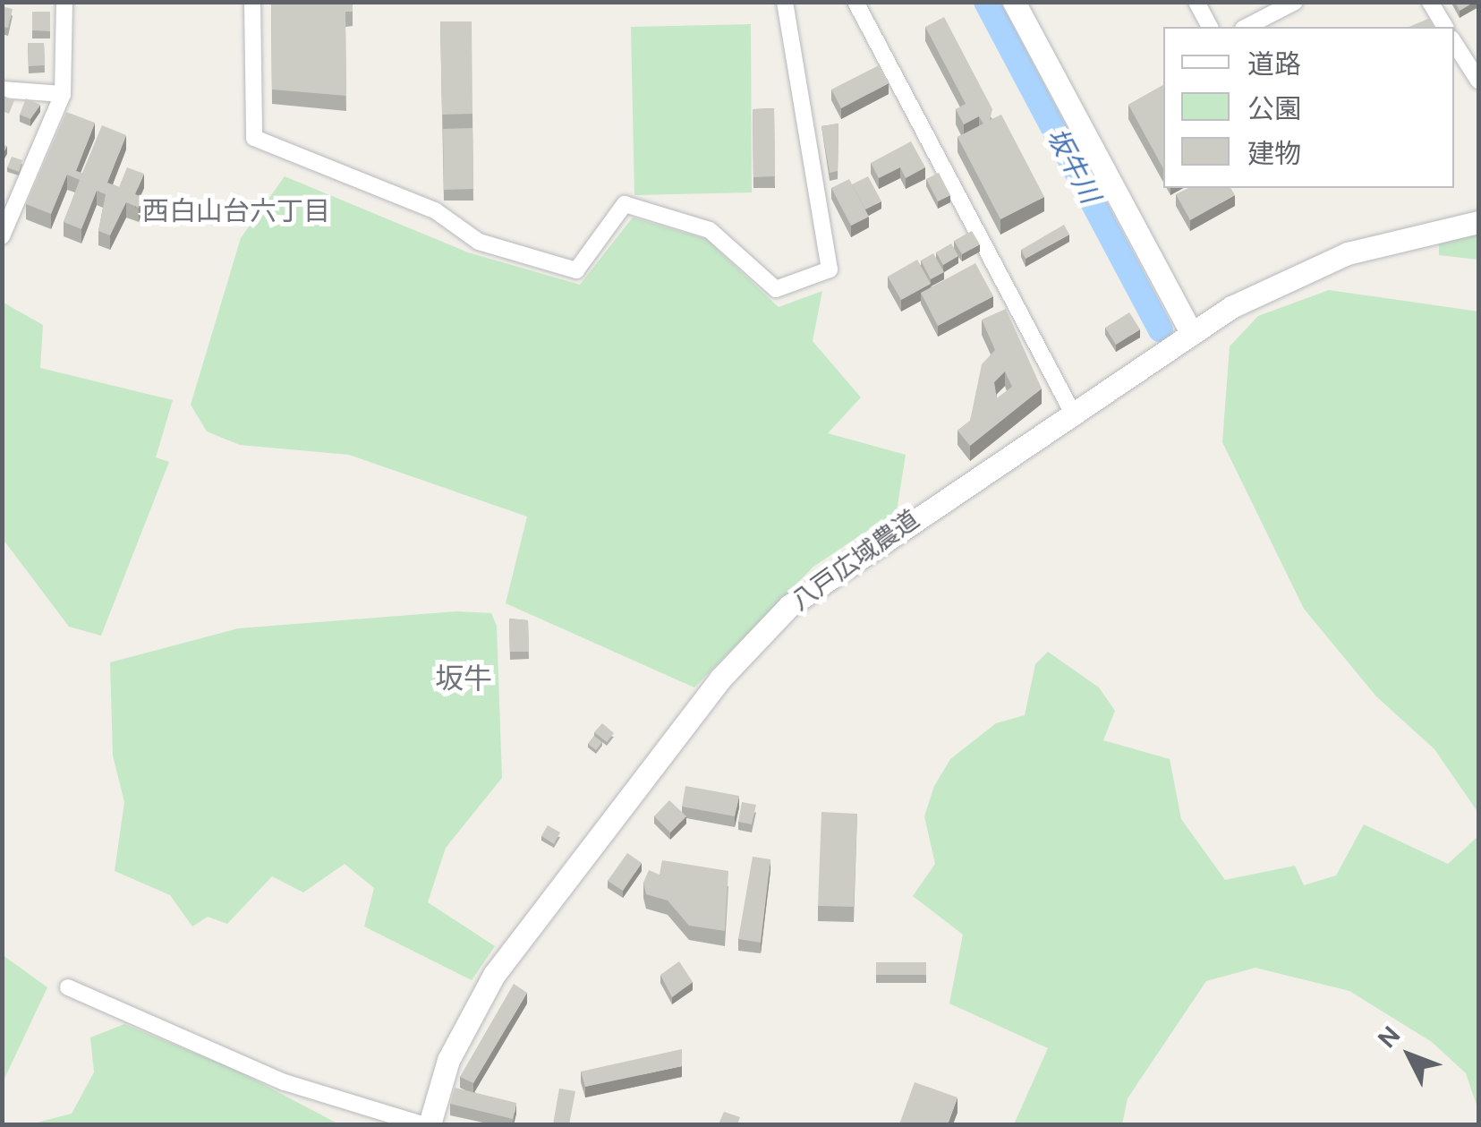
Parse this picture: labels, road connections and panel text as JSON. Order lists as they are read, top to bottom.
{
  "streets": {
    "street": ["八戸広域農道"]
  },
  "districts": ["西白山台六丁目", "坂牛"],
  "water": ["坂牛川"],
  "legend": ["道路", "公園", "建物"],
  "north": "top left"
}
